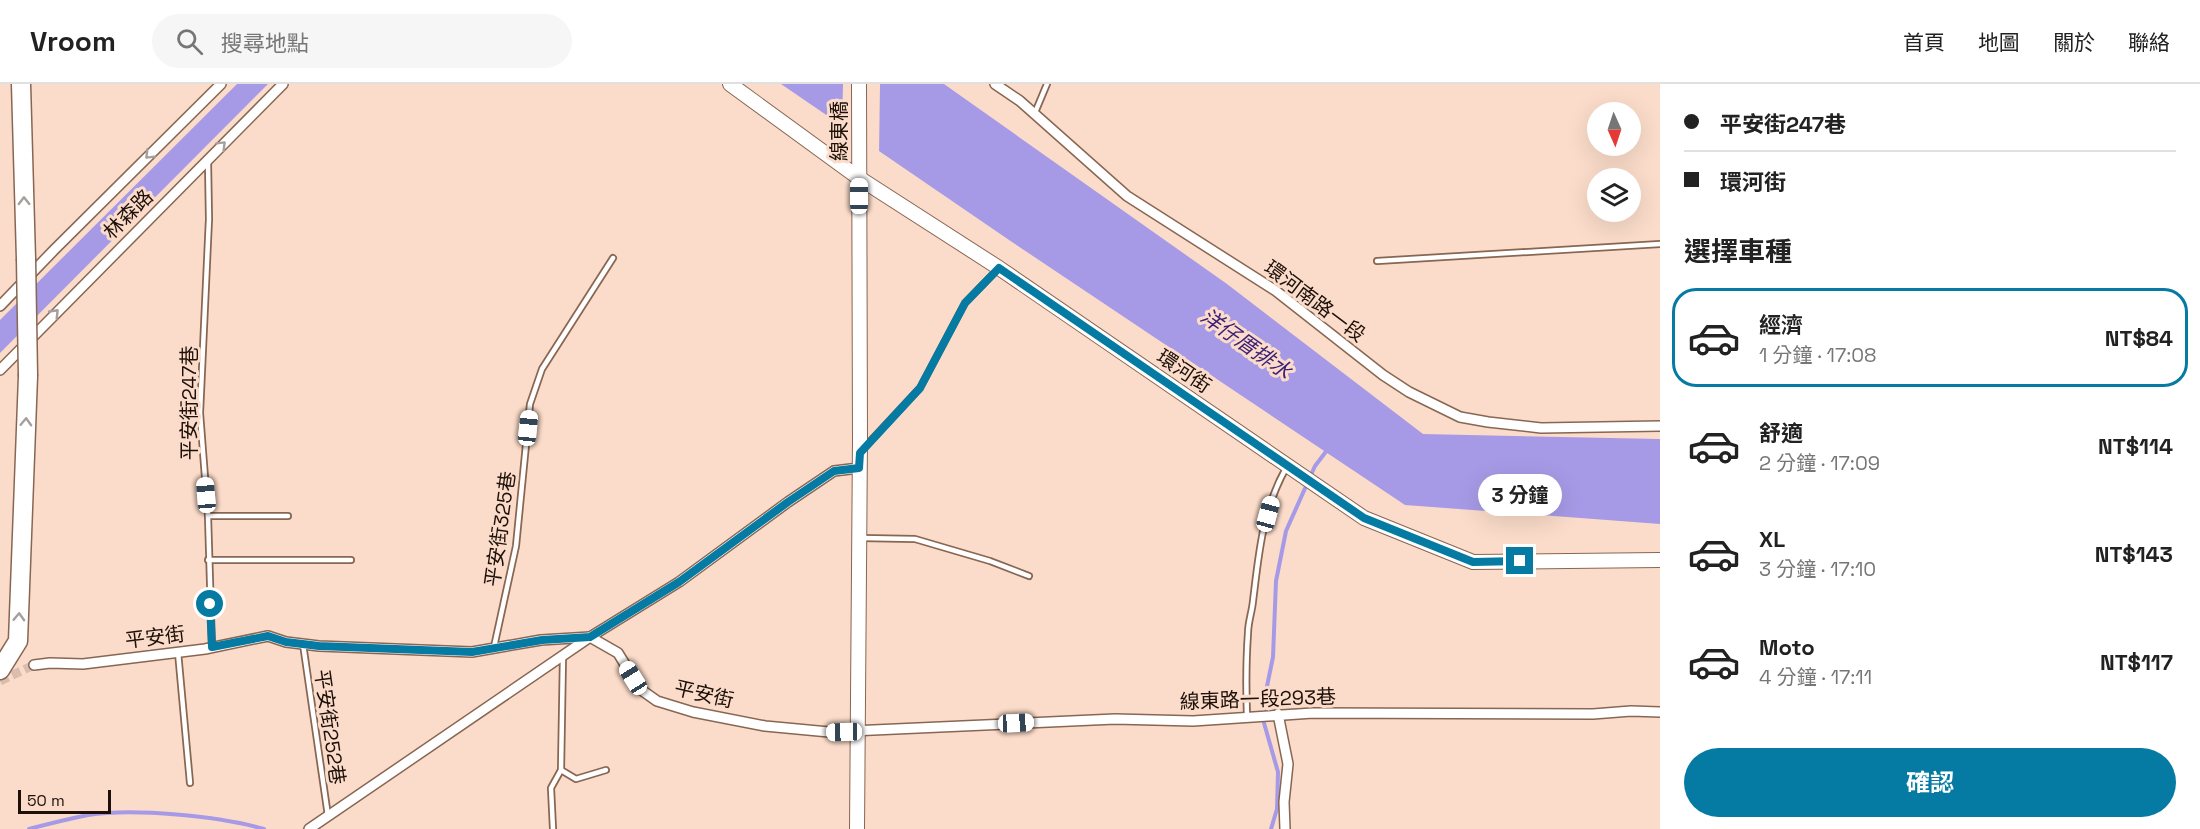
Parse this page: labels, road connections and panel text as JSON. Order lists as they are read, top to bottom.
{
  "streets": {
    "street": [
      "線東橋",
      "林森路",
      "環河南路一段",
      "環河街",
      "平安街",
      "線東路一段293巷"
    ],
    "lane": ["平安街247巷", "平安街325巷", "平安街252巷"]
  },
  "crossings": [
    ["線東橋", "環河街"],
    ["線東橋", "平安街"],
    ["線東橋", "線東路一段293巷"],
    ["林森路", "平安街247巷"],
    ["平安街247巷", "平安街"],
    ["平安街325巷", "平安街"],
    ["平安街", "線東路一段293巷"],
    ["平安街", "平安街252巷"]
  ],
  "water": ["洋仔厝排水"],
  "scale_bar": "50 m",
  "north": "bottom",
  "page": {
    "header": "Vroom",
    "search": "搜尋地點",
    "nav": [
      "首頁",
      "地圖",
      "關於",
      "聯絡"
    ],
    "banner": ["平安街247巷", "環河街"],
    "heading": "選擇車種",
    "list": [
      {
        "name": "經濟",
        "note": "1 分鐘 · 17:08",
        "value": "NT$84"
      },
      {
        "name": "舒適",
        "note": "2 分鐘 · 17:09",
        "value": "NT$114"
      },
      {
        "name": "XL",
        "note": "3 分鐘 · 17:10",
        "value": "NT$143"
      },
      {
        "name": "Moto",
        "note": "4 分鐘 · 17:11",
        "value": "NT$117"
      }
    ],
    "bubble": "3 分鐘",
    "buttons": "確認",
    "scale": "50 m"
  }
}
